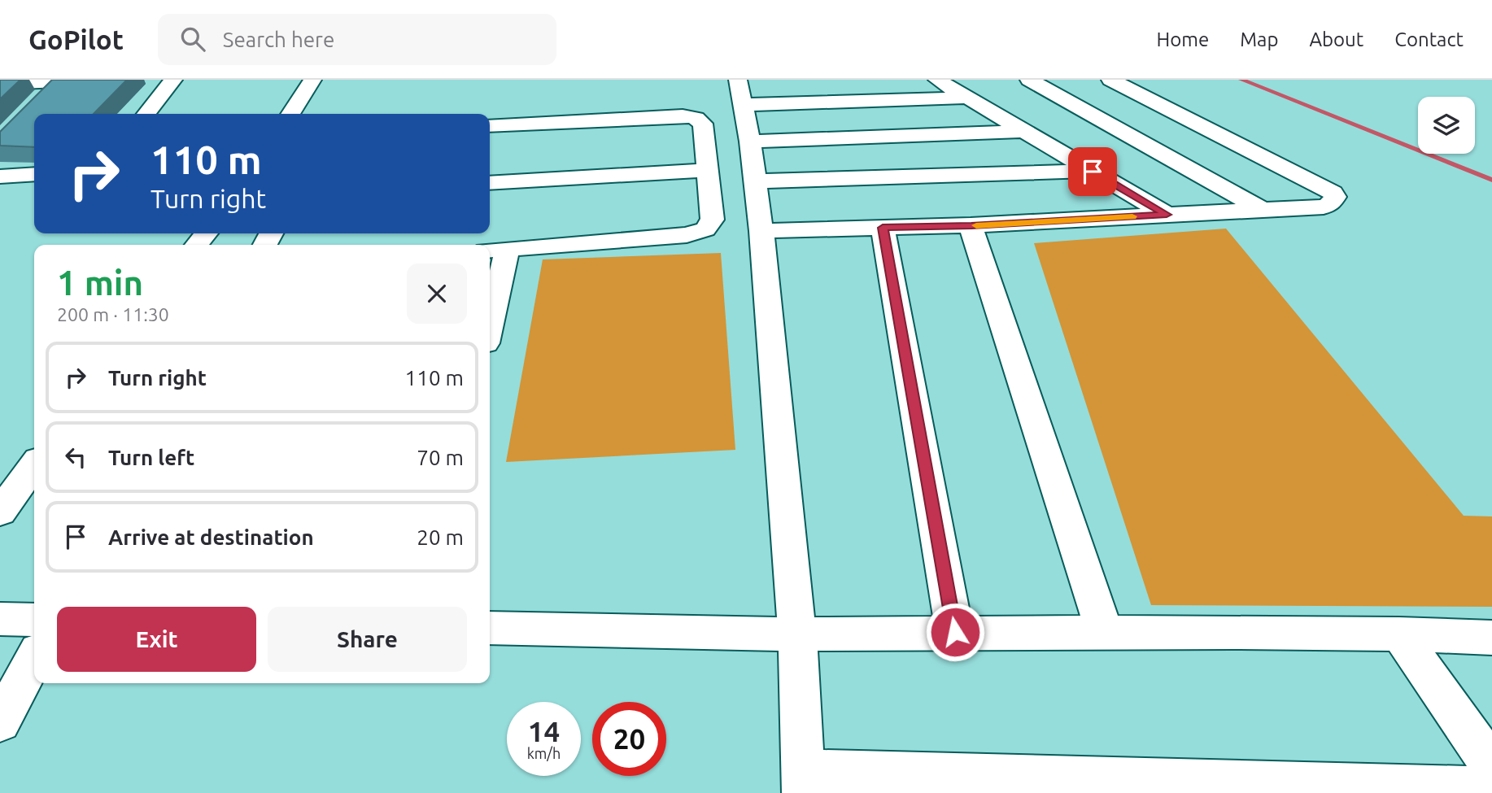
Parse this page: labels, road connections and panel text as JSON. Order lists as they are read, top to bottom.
{
  "page": {
    "header": "GoPilot",
    "search": "Search here",
    "nav": [
      "Home",
      "Map",
      "About",
      "Contact"
    ],
    "turn": ["110 m", "Turn right"],
    "heading": ["1 min", "200 m · 11:30"],
    "list": [
      {
        "name": "Turn right",
        "value": "110 m"
      },
      {
        "name": "Turn left",
        "value": "70 m"
      },
      {
        "name": "Arrive at destination",
        "value": "20 m"
      }
    ],
    "buttons": ["Exit", "Share"],
    "speed": "14 km/h",
    "limit": "20"
  }
}
